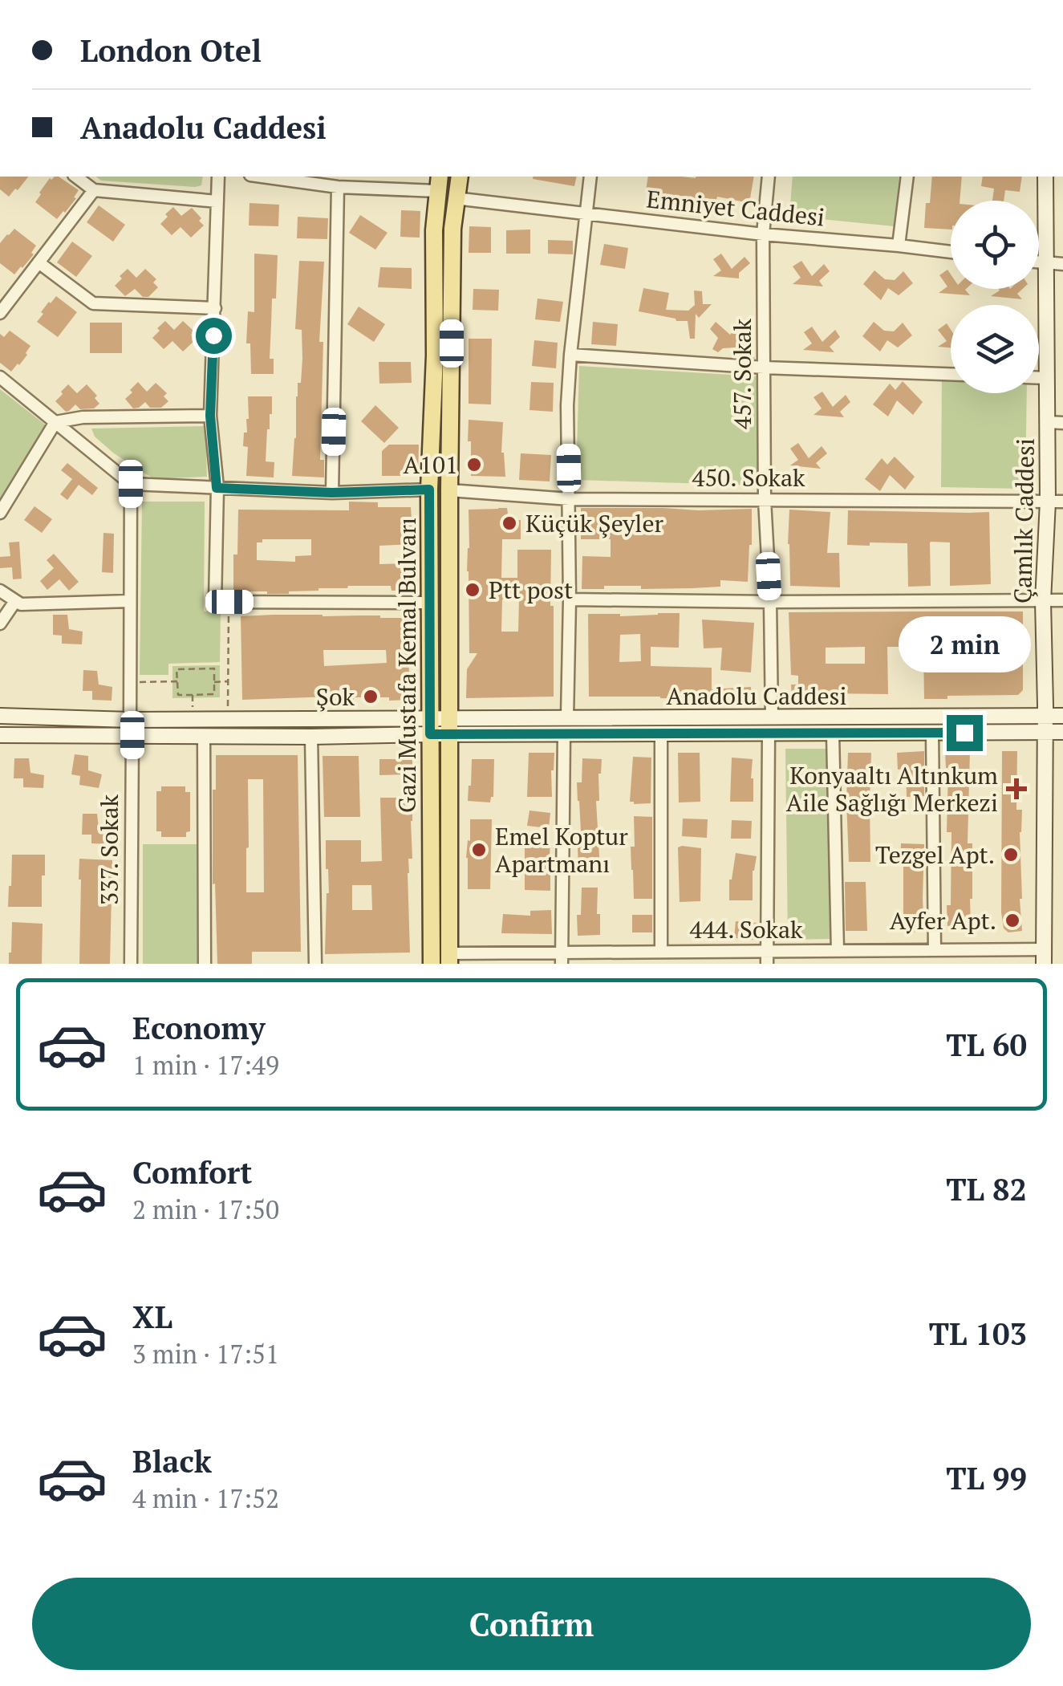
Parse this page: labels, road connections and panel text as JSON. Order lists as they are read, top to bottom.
{
  "streets": {
    "main road": ["Gazi Mustafa Kemal Bulvarı"],
    "street": [
      "Emniyet Caddesi",
      "457. Sokak",
      "450. Sokak",
      "Çamlık Caddesi",
      "Anadolu Caddesi",
      "337. Sokak",
      "444. Sokak"
    ]
  },
  "crossings": [
    ["Emniyet Caddesi", "457. Sokak"],
    ["Emniyet Caddesi", "Gazi Mustafa Kemal Bulvarı"],
    ["457. Sokak", "450. Sokak"],
    ["457. Sokak", "Anadolu Caddesi"],
    ["450. Sokak", "Çamlık Caddesi"],
    ["450. Sokak", "Gazi Mustafa Kemal Bulvarı"],
    ["Çamlık Caddesi", "Anadolu Caddesi"],
    ["Çamlık Caddesi", "444. Sokak"],
    ["Gazi Mustafa Kemal Bulvarı", "Anadolu Caddesi"],
    ["Gazi Mustafa Kemal Bulvarı", "444. Sokak"]
  ],
  "places": {
    "other": [
      "A101",
      "Küçük Şeyler",
      "Ptt post",
      "Şok",
      "Emel Koptur Apartmanı",
      "Tezgel Apt.",
      "Ayfer Apt."
    ],
    "health": ["Konyaaltı Altınkum Aile Sağlığı Merkezi"]
  },
  "page": {
    "banner": ["London Otel", "Anadolu Caddesi"],
    "bubble": "2 min",
    "list": [
      {
        "name": "Economy",
        "note": "1 min · 17:49",
        "value": "TL 60"
      },
      {
        "name": "Comfort",
        "note": "2 min · 17:50",
        "value": "TL 82"
      },
      {
        "name": "XL",
        "note": "3 min · 17:51",
        "value": "TL 103"
      },
      {
        "name": "Black",
        "note": "4 min · 17:52",
        "value": "TL 99"
      }
    ],
    "buttons": "Confirm"
  }
}
